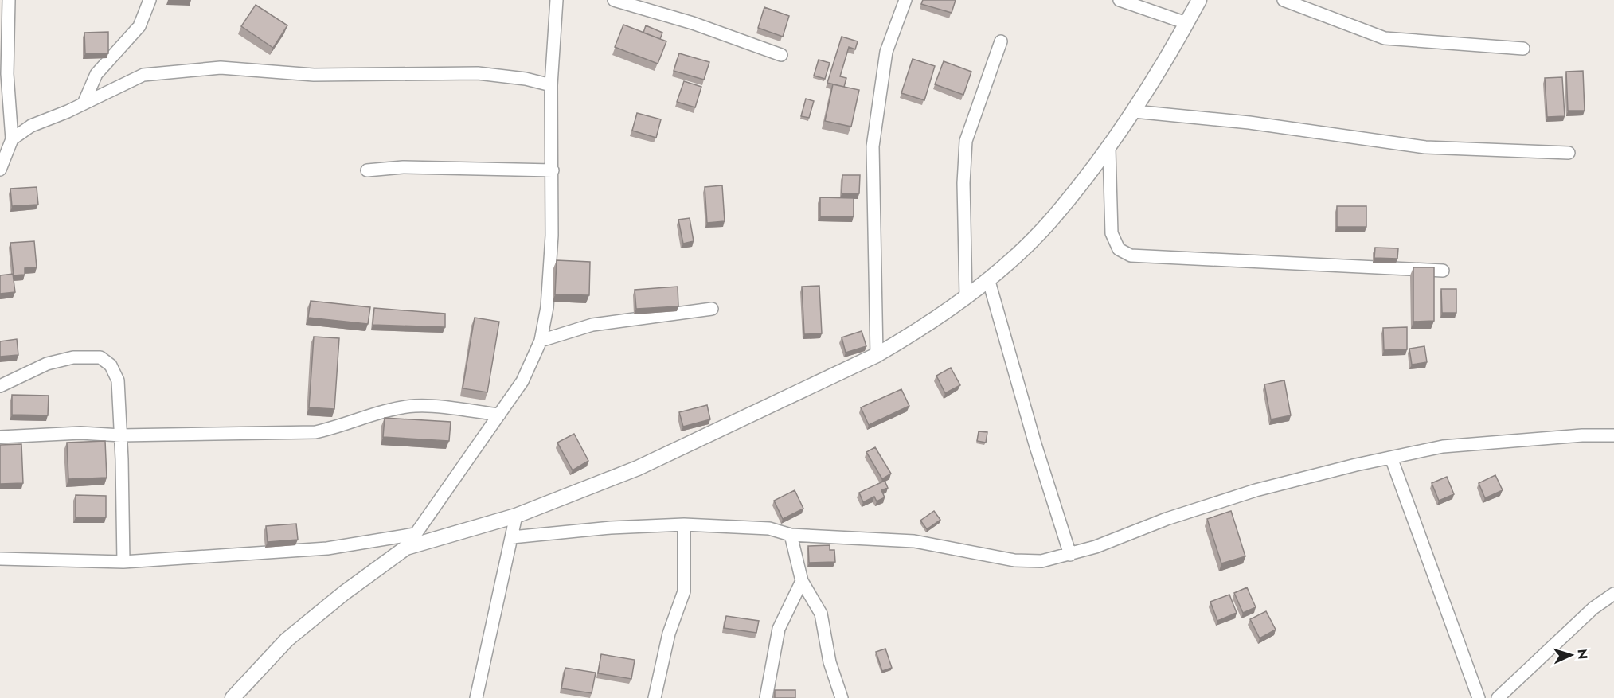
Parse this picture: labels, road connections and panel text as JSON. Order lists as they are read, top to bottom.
{
  "north": "right"
}
